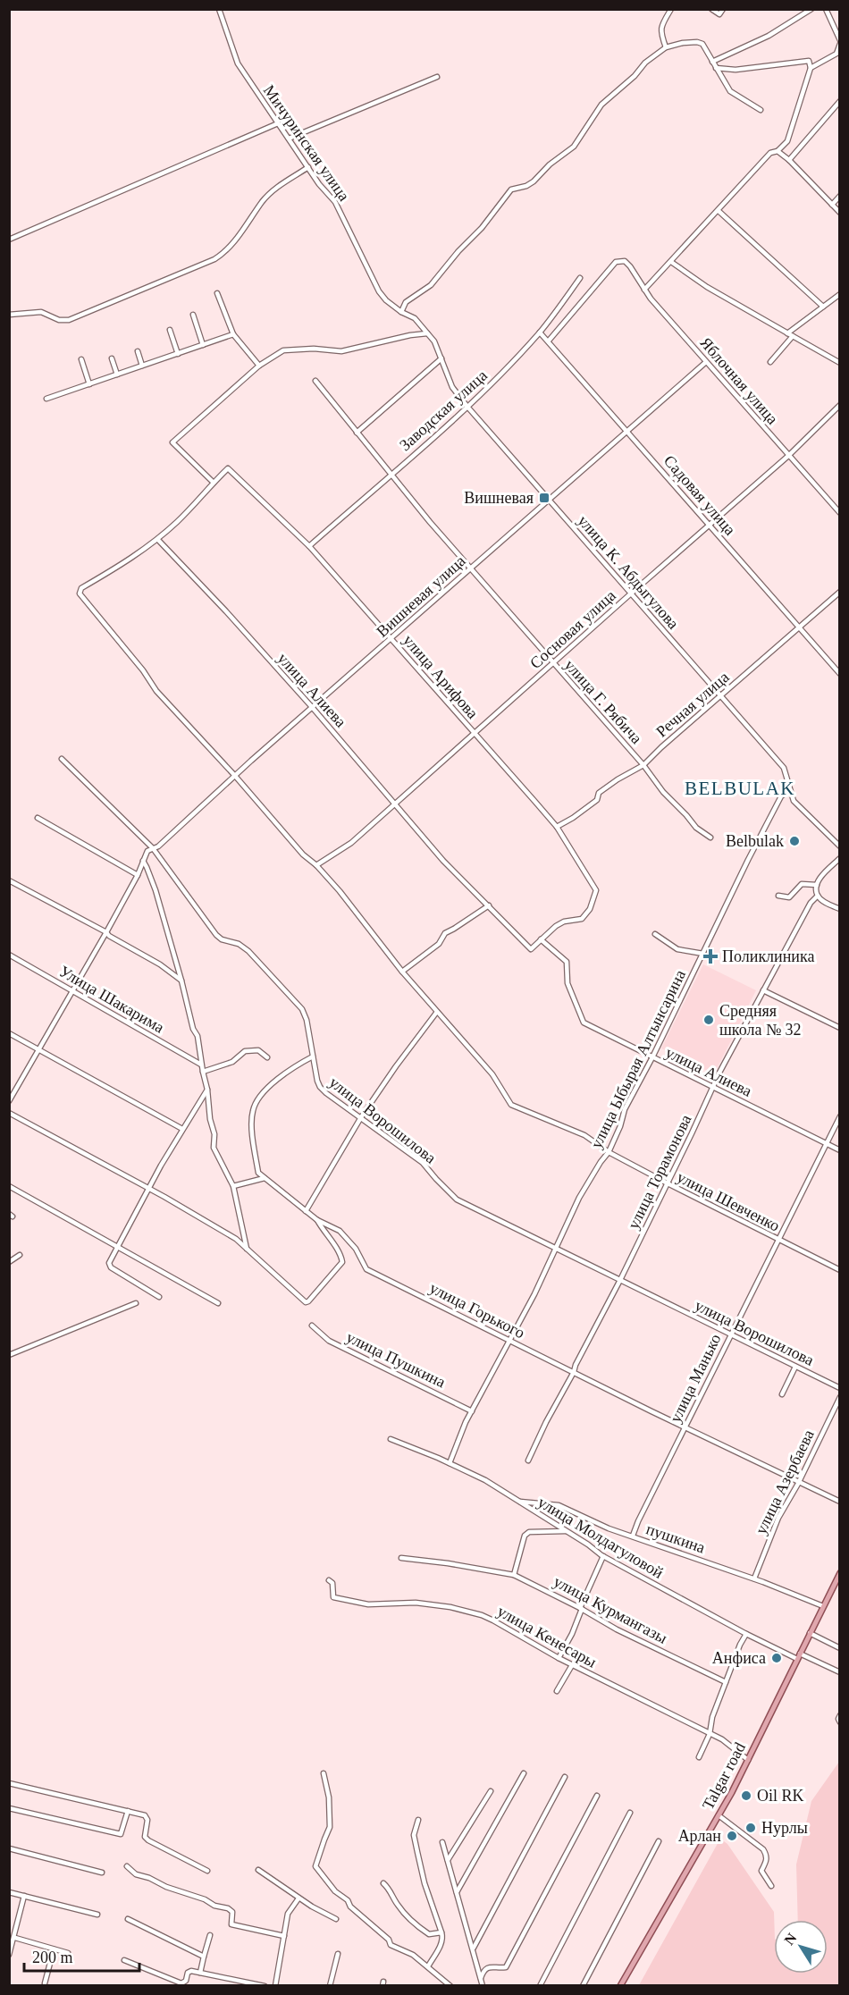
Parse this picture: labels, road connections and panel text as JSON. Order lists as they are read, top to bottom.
{
  "streets": {
    "main road": ["Talgar road"],
    "street": [
      "Мичуринская улица",
      "Яблочная улица",
      "Заводская улица",
      "Садовая улица",
      "улица К. Абдыгулова",
      "Вишневая улица",
      "Сосновая улица",
      "улица Арифова",
      "улица Алиева",
      "улица Г. Рябича",
      "Речная улица",
      "Улица Шакарима",
      "улица Ыбырая Алтынсарина",
      "улица Ворошилова",
      "улица Торамонова",
      "улица Шевченко",
      "улица Горького",
      "улица Пушкина",
      "улица Манько",
      "улица Азербаева",
      "улица Молдагуловой",
      "пушкина",
      "улица Курмангазы",
      "улица Кенесары"
    ]
  },
  "crossings": [
    ["Мичуринская улица", "улица К. Абдыгулова"],
    ["Яблочная улица", "Садовая улица"],
    ["Яблочная улица", "Вишневая улица"],
    ["Яблочная улица", "Сосновая улица"],
    ["Заводская улица", "Садовая улица"],
    ["Заводская улица", "улица К. Абдыгулова"],
    ["Заводская улица", "улица Арифова"],
    ["Заводская улица", "улица Г. Рябича"],
    ["Садовая улица", "Вишневая улица"],
    ["Садовая улица", "Сосновая улица"],
    ["Садовая улица", "Речная улица"],
    ["улица К. Абдыгулова", "Вишневая улица"],
    ["улица К. Абдыгулова", "Сосновая улица"],
    ["улица К. Абдыгулова", "Речная улица"],
    ["улица К. Абдыгулова", "улица Ыбырая Алтынсарина"],
    ["Вишневая улица", "улица Арифова"],
    ["Вишневая улица", "улица Алиева"],
    ["Вишневая улица", "улица Г. Рябича"],
    ["Вишневая улица", "Улица Шакарима"],
    ["Вишневая улица", "улица Ворошилова"],
    ["Вишневая улица", "улица Шевченко"],
    ["Сосновая улица", "улица Арифова"],
    ["Сосновая улица", "улица Алиева"],
    ["Сосновая улица", "улица Г. Рябича"],
    ["Сосновая улица", "улица Шевченко"],
    ["улица Арифова", "улица Алиева"],
    ["улица Арифова", "Речная улица"],
    ["улица Алиева", "улица Ыбырая Алтынсарина"],
    ["улица Алиева", "улица Торамонова"],
    ["улица Алиева", "улица Шевченко"],
    ["улица Алиева", "улица Манько"],
    ["улица Г. Рябича", "Речная улица"],
    ["улица Ыбырая Алтынсарина", "улица Ворошилова"],
    ["улица Ыбырая Алтынсарина", "улица Шевченко"],
    ["улица Ыбырая Алтынсарина", "улица Горького"],
    ["улица Ыбырая Алтынсарина", "улица Пушкина"],
    ["улица Ыбырая Алтынсарина", "улица Молдагуловой"],
    ["улица Ворошилова", "улица Торамонова"],
    ["улица Ворошилова", "улица Манько"],
    ["улица Торамонова", "улица Шевченко"],
    ["улица Торамонова", "улица Горького"],
    ["улица Шевченко", "улица Манько"],
    ["улица Горького", "улица Манько"],
    ["улица Горького", "улица Азербаева"],
    ["улица Манько", "пушкина"],
    ["улица Азербаева", "пушкина"],
    ["улица Молдагуловой", "пушкина"],
    ["улица Молдагуловой", "Talgar road"],
    ["пушкина", "Talgar road"],
    ["улица Кенесары", "Talgar road"]
  ],
  "districts": ["BELBULAK"],
  "places": {
    "transit": ["Вишневая"],
    "other": [
      "Belbulak",
      "Средняя школа № 32",
      "Анфиса",
      "Oil RK",
      "Нурлы",
      "Арлан"
    ],
    "health": ["Поликлиника"]
  },
  "scale_bar": "200 m",
  "north": "top left"
}
